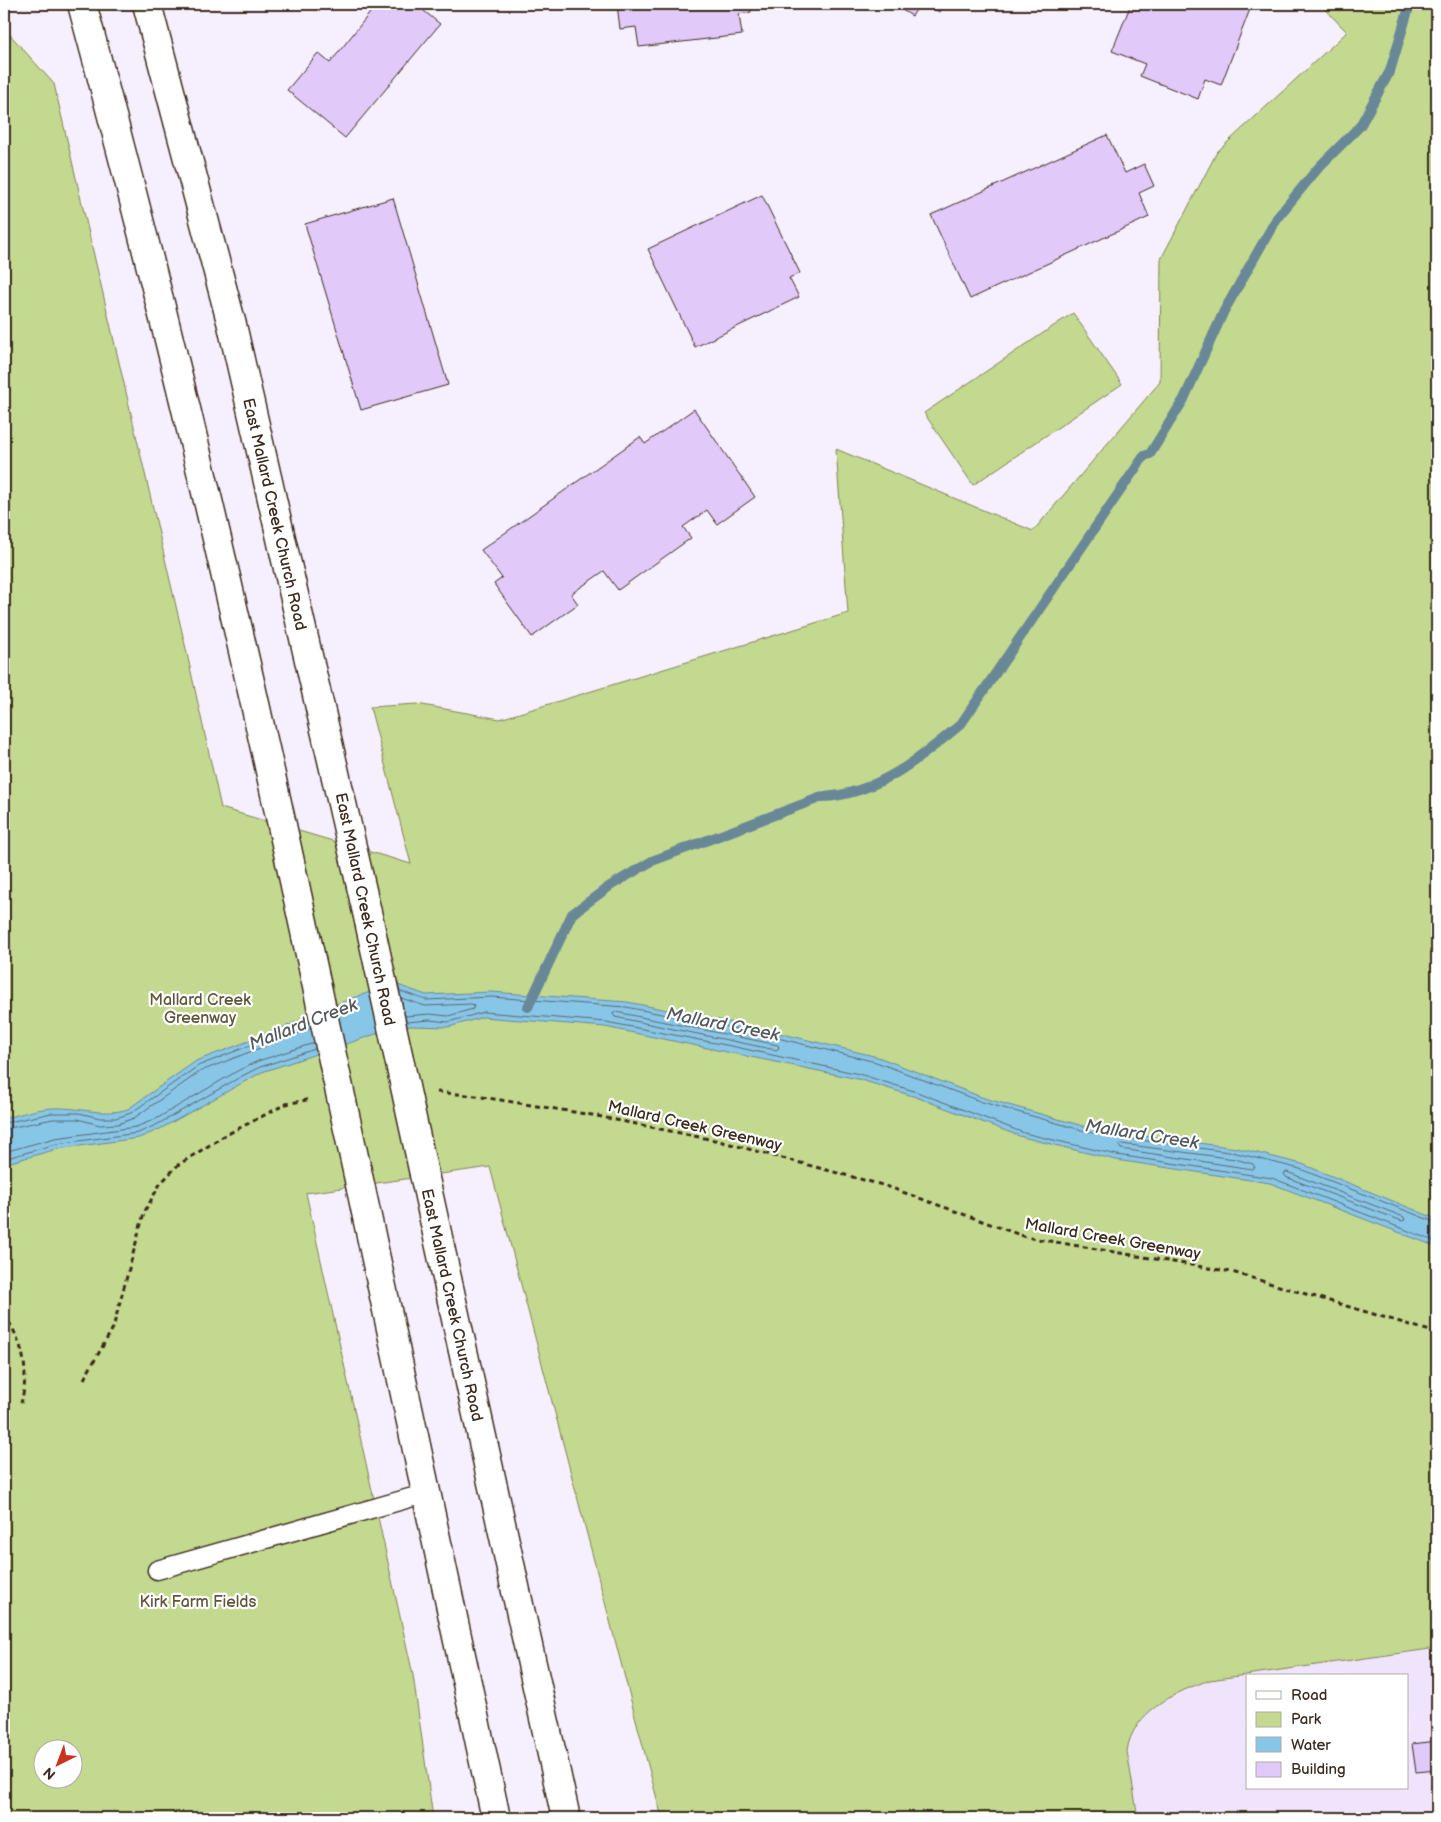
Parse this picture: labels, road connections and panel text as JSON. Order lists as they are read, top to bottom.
{
  "streets": {
    "main road": ["East Mallard Creek Church Road"],
    "path": ["Mallard Creek Greenway"]
  },
  "water": ["Mallard Creek"],
  "parks": ["Mallard Creek Greenway", "Kirk Farm Fields"],
  "legend": [
    "Road",
    "Park",
    "Water",
    "Building"
  ],
  "north": "bottom left"
}
